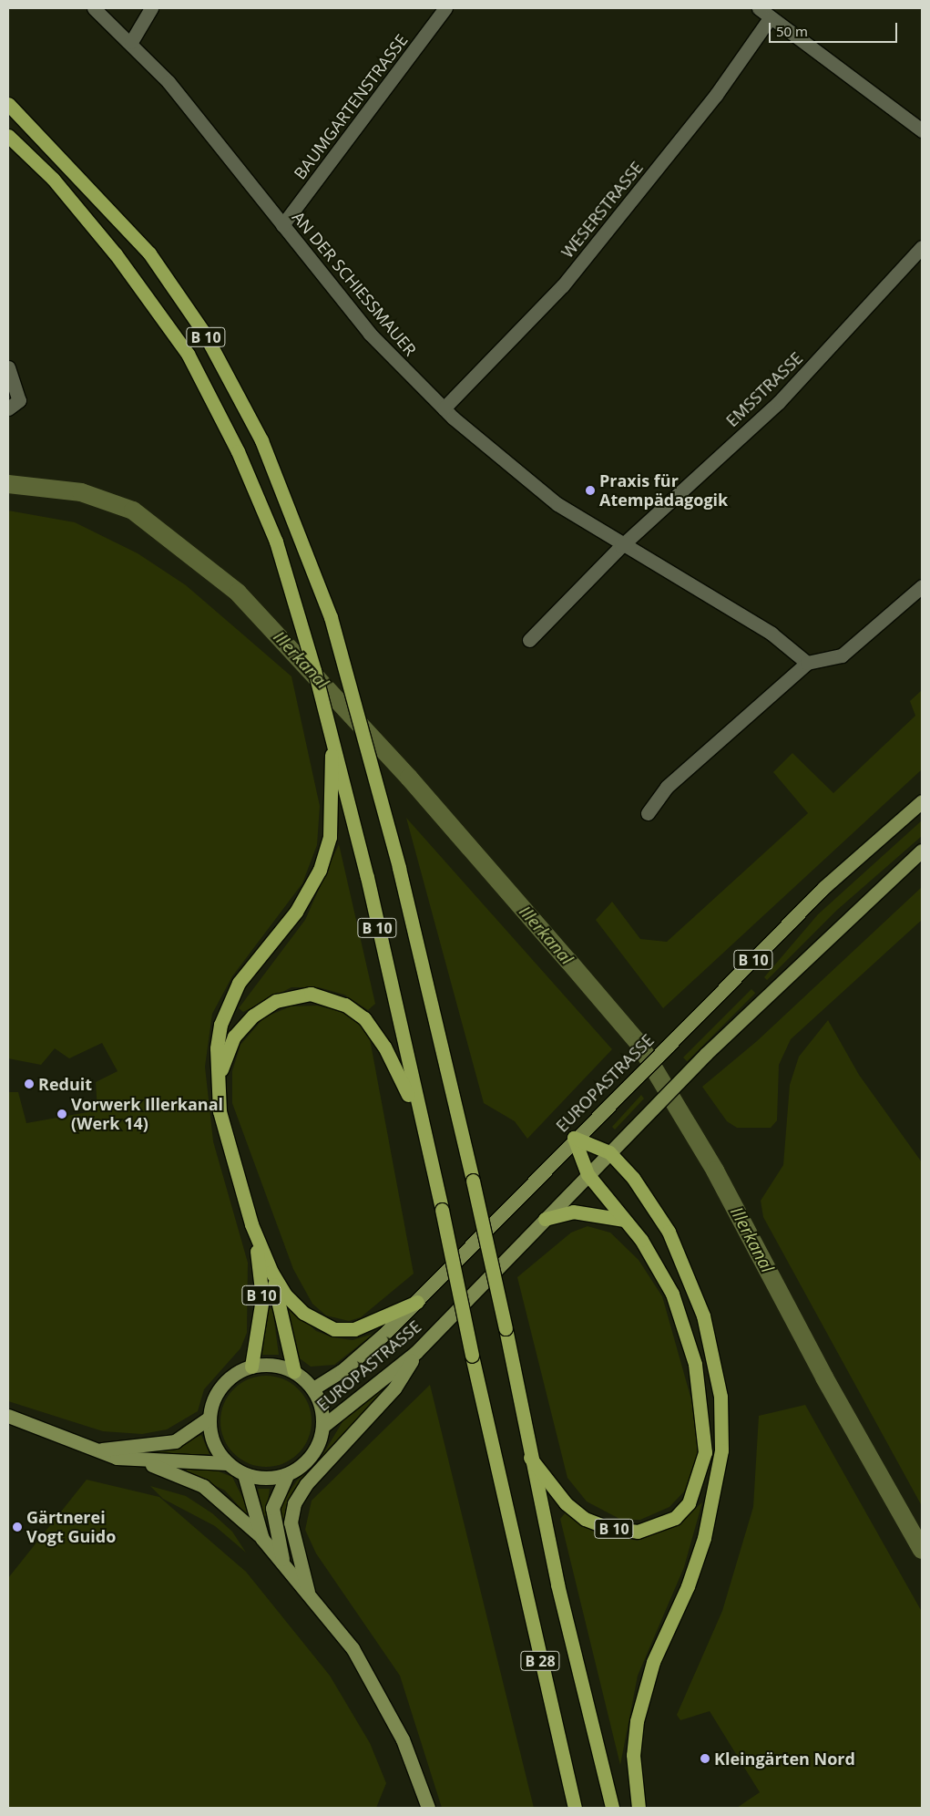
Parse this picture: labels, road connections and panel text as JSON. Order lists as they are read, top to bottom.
{
  "streets": {
    "highway": ["B 10", "B 28"],
    "main road": ["EUROPASTRASSE"],
    "street": [
      "BAUMGARTENSTRASSE",
      "WESERSTRASSE",
      "AN DER SCHIESSMAUER",
      "EMSSTRASSE"
    ]
  },
  "crossings": [
    ["BAUMGARTENSTRASSE", "AN DER SCHIESSMAUER"],
    ["WESERSTRASSE", "AN DER SCHIESSMAUER"],
    ["AN DER SCHIESSMAUER", "EMSSTRASSE"],
    ["B 10", "EUROPASTRASSE"],
    ["B 10", "B 28"]
  ],
  "water": ["Illerkanal"],
  "places": [
    "Praxis für Atempädagogik",
    "Reduit",
    "Vorwerk Illerkanal (Werk 14)",
    "Gärtnerei Vogt Guido",
    "Kleingärten Nord"
  ],
  "scale_bar": "50 m"
}
